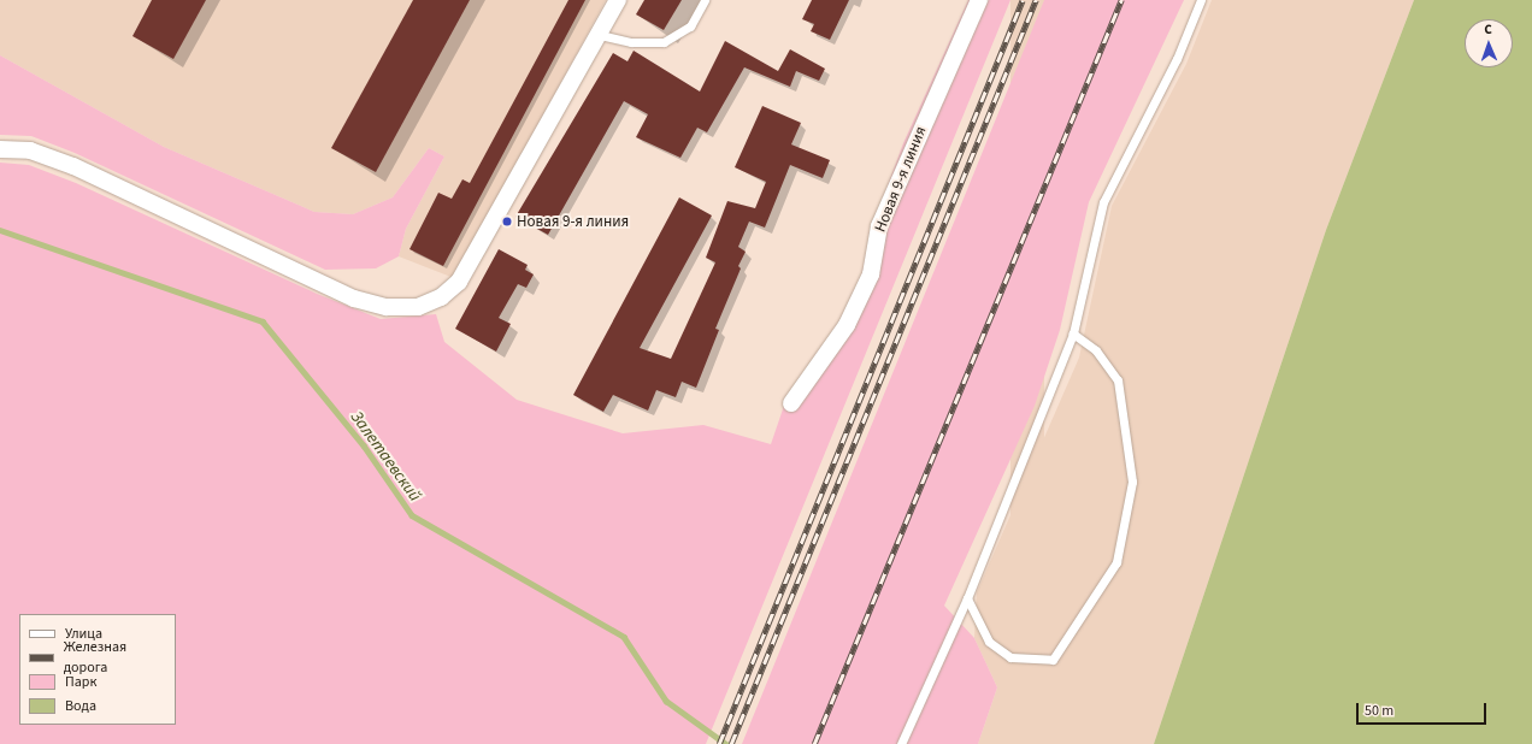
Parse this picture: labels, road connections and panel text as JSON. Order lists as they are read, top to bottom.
{
  "streets": {
    "street": ["Новая 9-я линия"]
  },
  "water": ["Залетаевский"],
  "places": ["Новая 9-я линия"],
  "legend": [
    "Улица",
    "Железная дорога",
    "Парк",
    "Вода"
  ],
  "scale_bar": "50 m",
  "north": "top"
}
